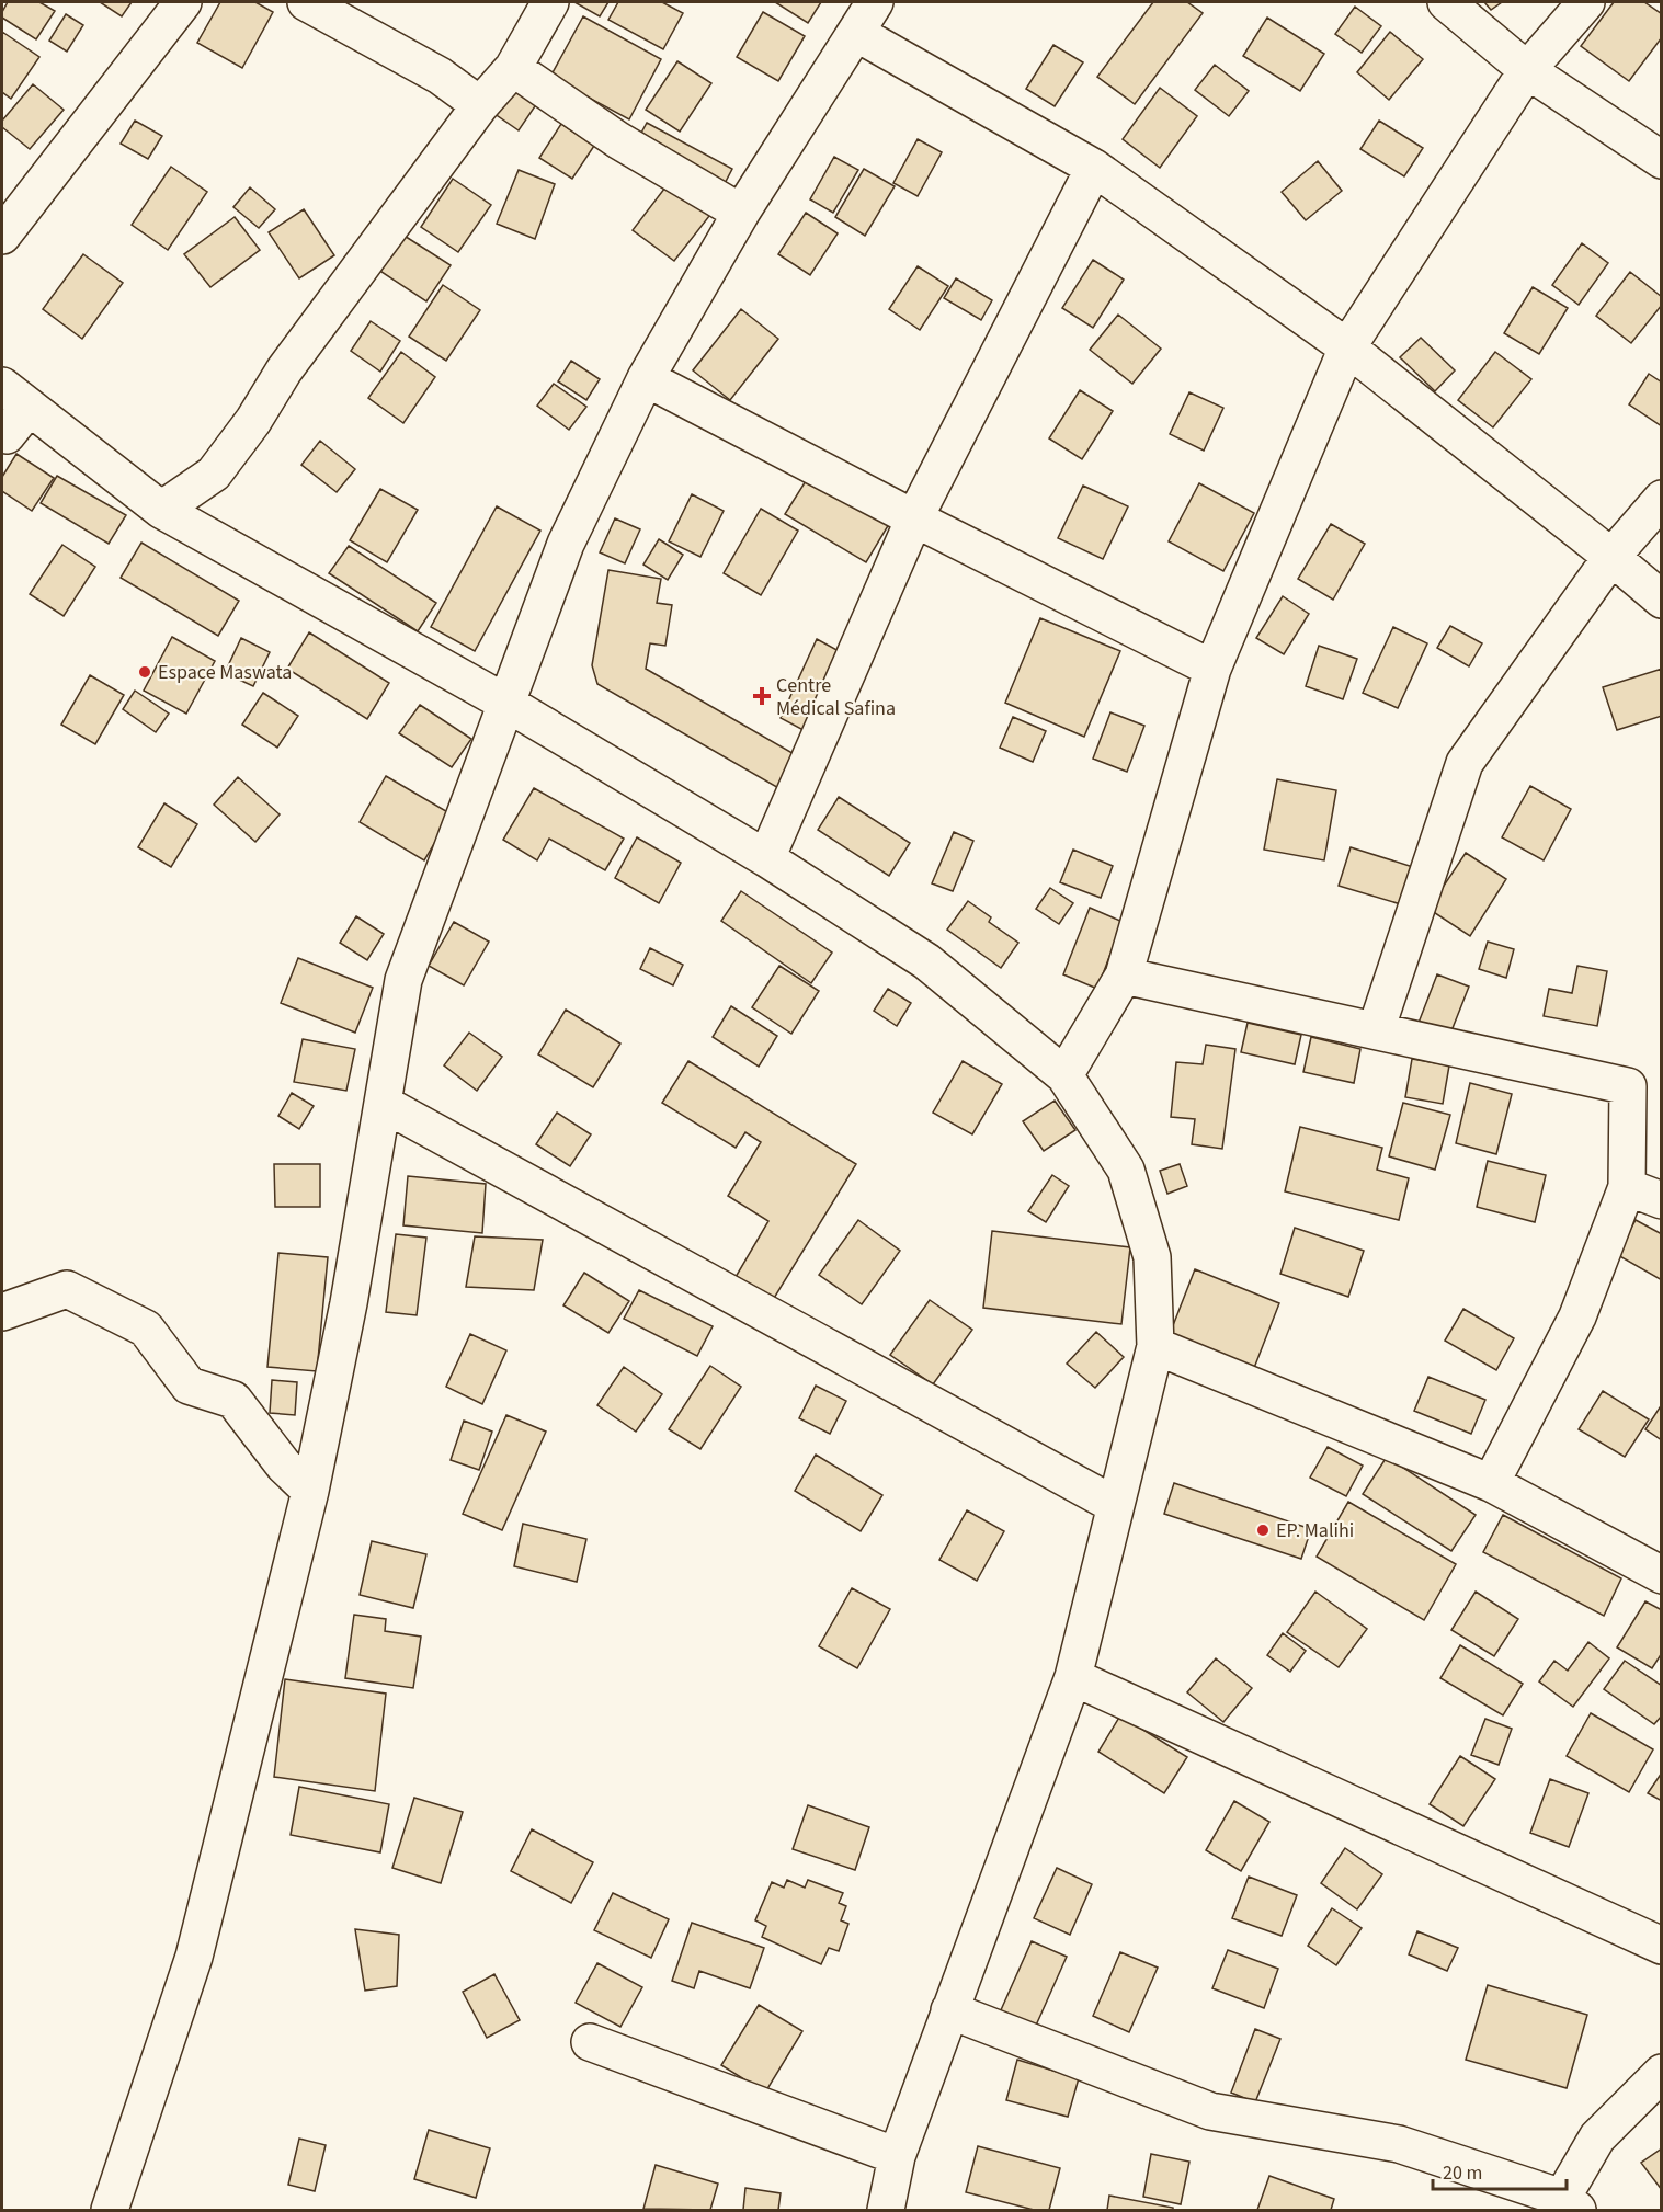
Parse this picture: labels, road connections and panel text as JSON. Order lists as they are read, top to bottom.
{
  "places": {
    "other": ["Espace Maswata", "EP. Malihi"],
    "health": ["Centre Médical Safina"]
  },
  "scale_bar": "20 m"
}
